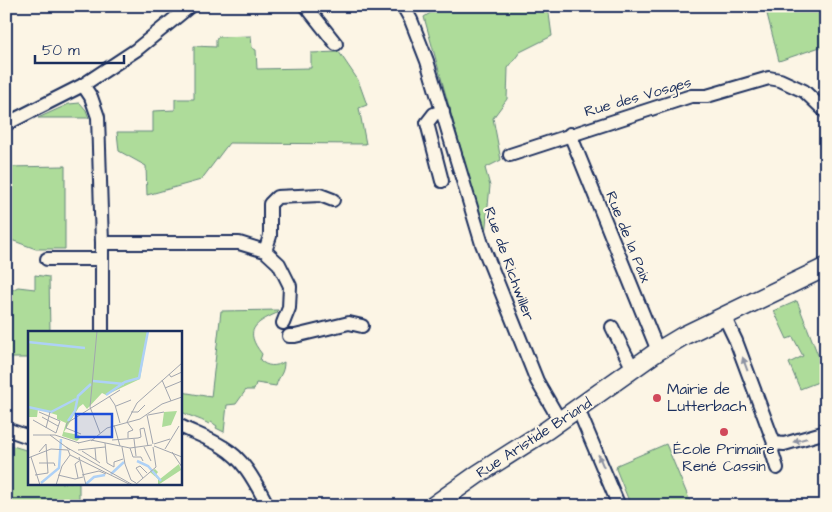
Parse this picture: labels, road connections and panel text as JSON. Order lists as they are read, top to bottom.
{
  "streets": {
    "main road": ["Rue Aristide Briand"],
    "street": ["Rue des Vosges", "Rue de la Paix", "Rue de Richwiller"]
  },
  "crossings": [
    ["Rue des Vosges", "Rue de la Paix"],
    ["Rue de la Paix", "Rue Aristide Briand"],
    ["Rue de Richwiller", "Rue Aristide Briand"]
  ],
  "places": ["Mairie de Lutterbach", "École Primaire René Cassin"],
  "scale_bar": "50 m"
}
